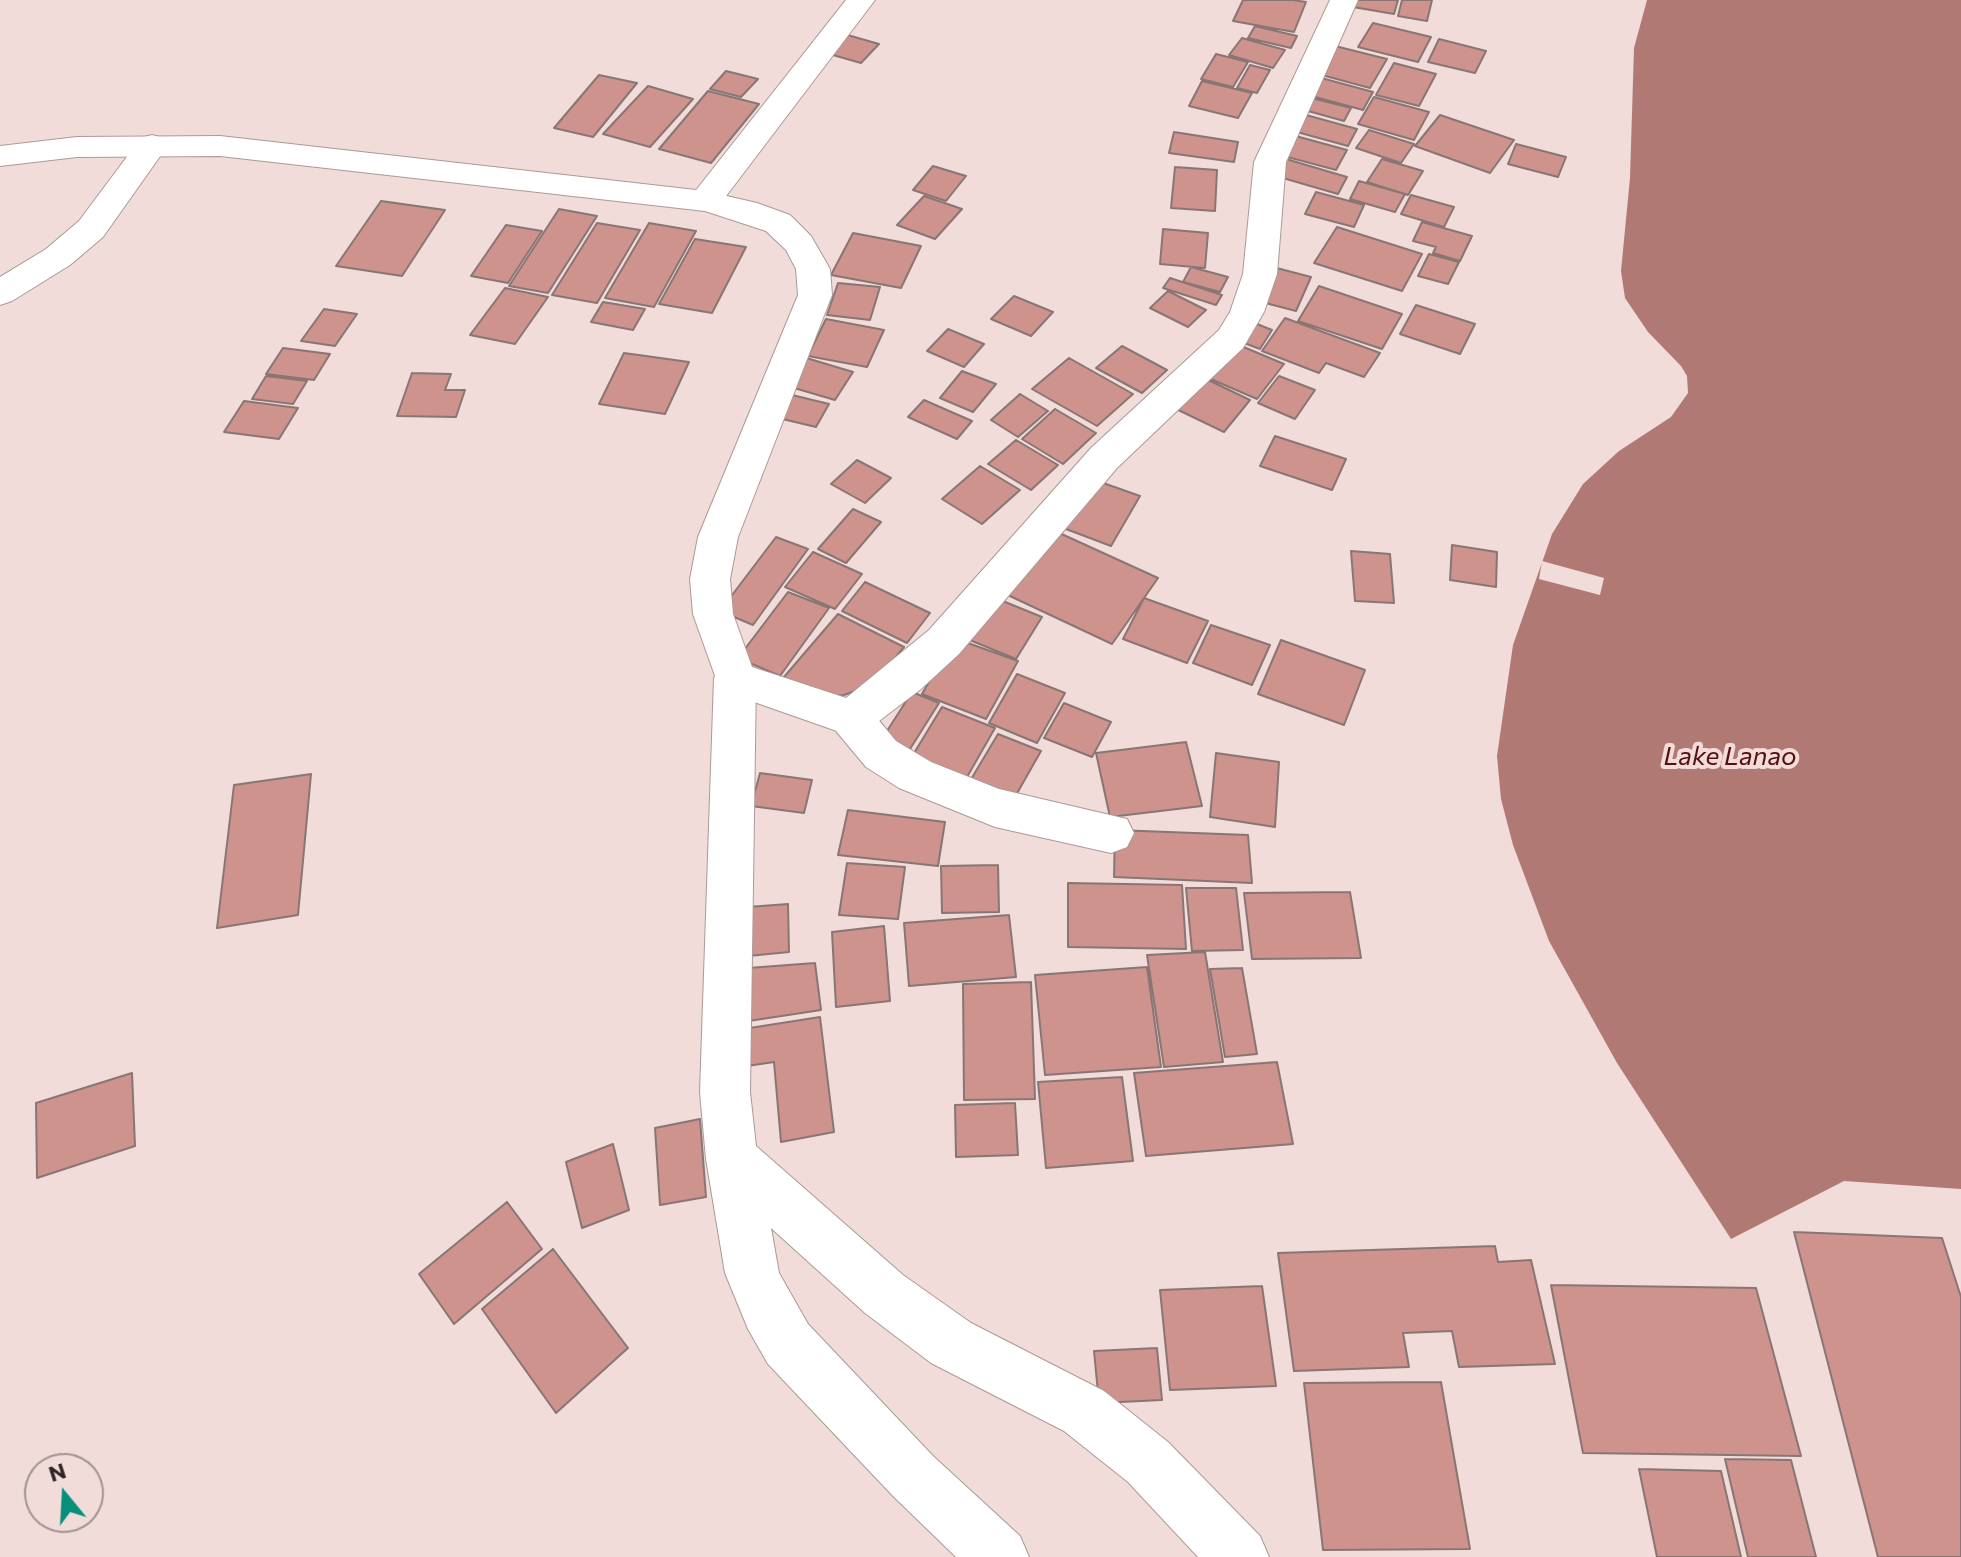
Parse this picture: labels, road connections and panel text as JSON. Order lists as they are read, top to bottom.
{
  "water": ["Lake Lanao"],
  "north": "top"
}
